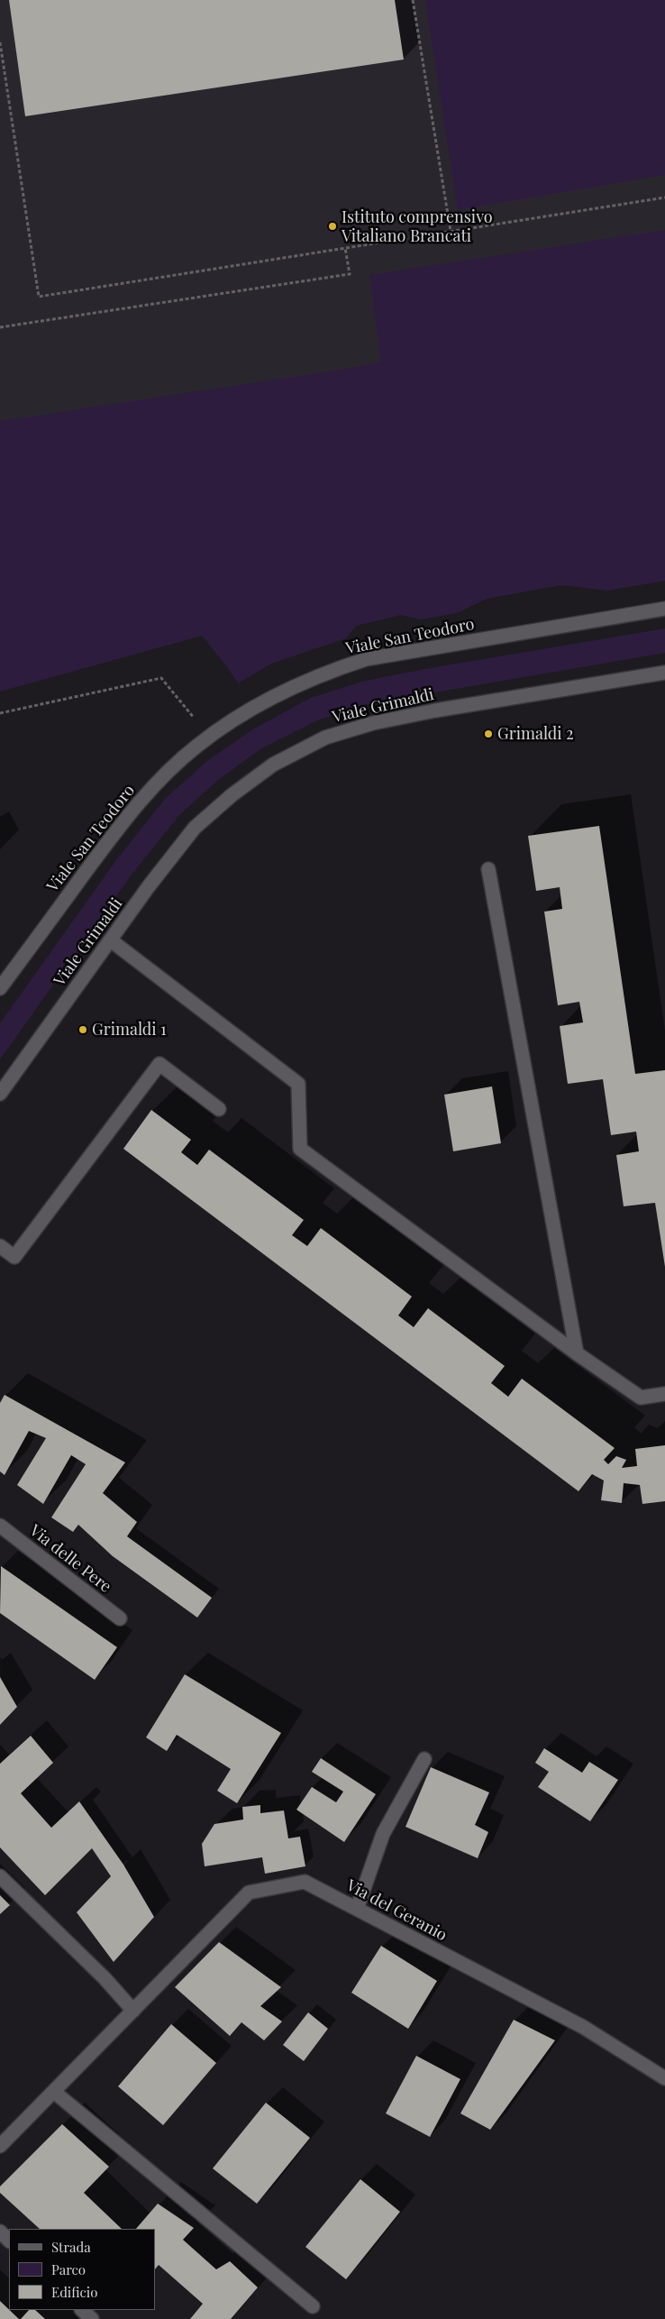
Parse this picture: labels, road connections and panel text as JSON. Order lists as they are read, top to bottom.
{
  "streets": {
    "street": [
      "Viale San Teodoro",
      "Viale Grimaldi",
      "Via delle Pere",
      "Via del Geranio"
    ]
  },
  "places": ["Istituto comprensivo Vitaliano Brancati", "Grimaldi 2", "Grimaldi 1"],
  "legend": ["Strada", "Parco", "Edificio"]
}
